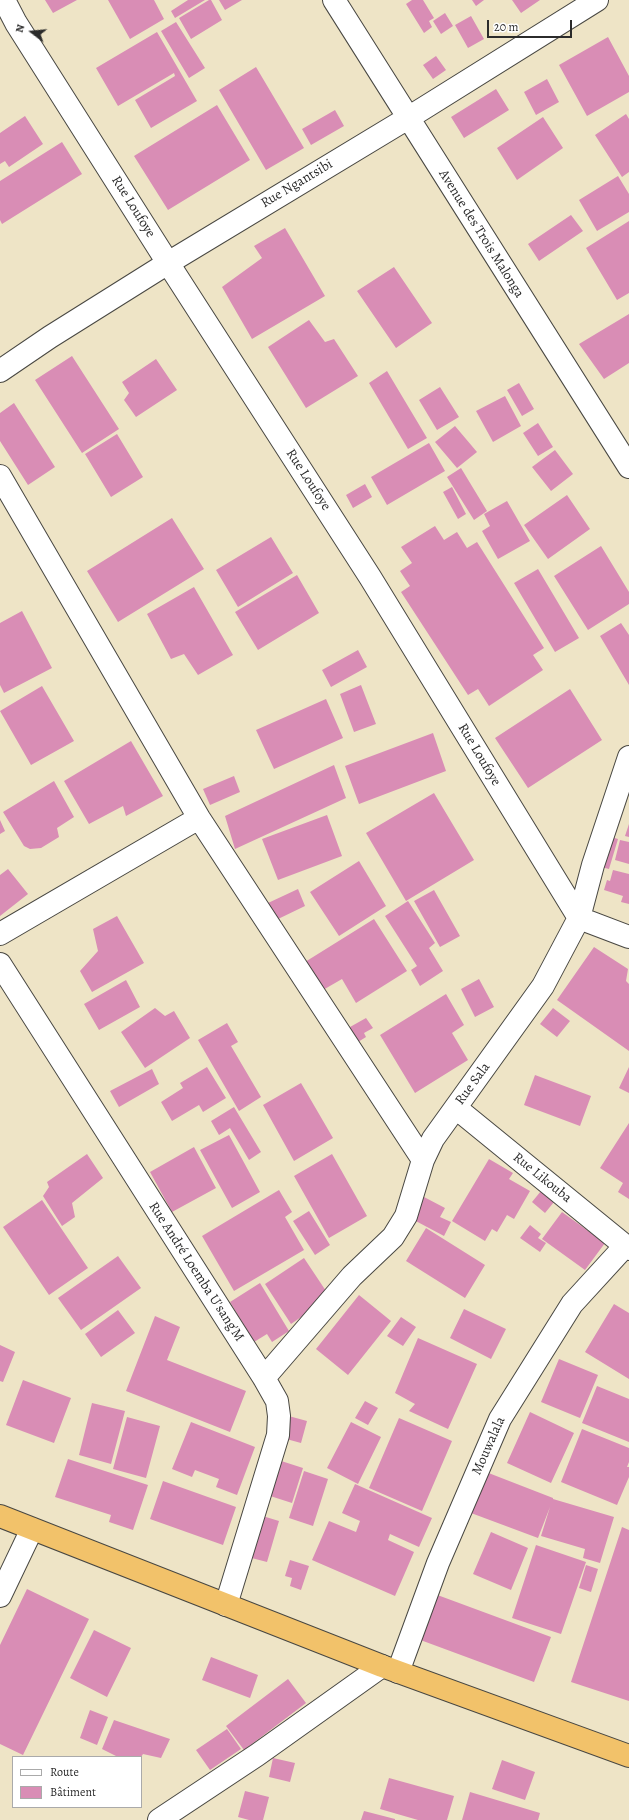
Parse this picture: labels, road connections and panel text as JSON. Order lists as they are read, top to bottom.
{
  "streets": {
    "street": [
      "Rue Ngantsibi",
      "Rue Loufoye",
      "Avenue des Trois Malonga",
      "Rue Sala",
      "Rue Likouba",
      "Rue André Loemba U'sang'M",
      "Mouwalala"
    ]
  },
  "crossings": [
    ["Rue Ngantsibi", "Rue Loufoye"],
    ["Rue Ngantsibi", "Avenue des Trois Malonga"],
    ["Rue Loufoye", "Rue Sala"],
    ["Rue Sala", "Rue Likouba"],
    ["Rue Sala", "Rue André Loemba U'sang'M"],
    ["Rue Likouba", "Mouwalala"]
  ],
  "legend": ["Route", "Bâtiment"],
  "scale_bar": "20 m",
  "north": "left"
}
